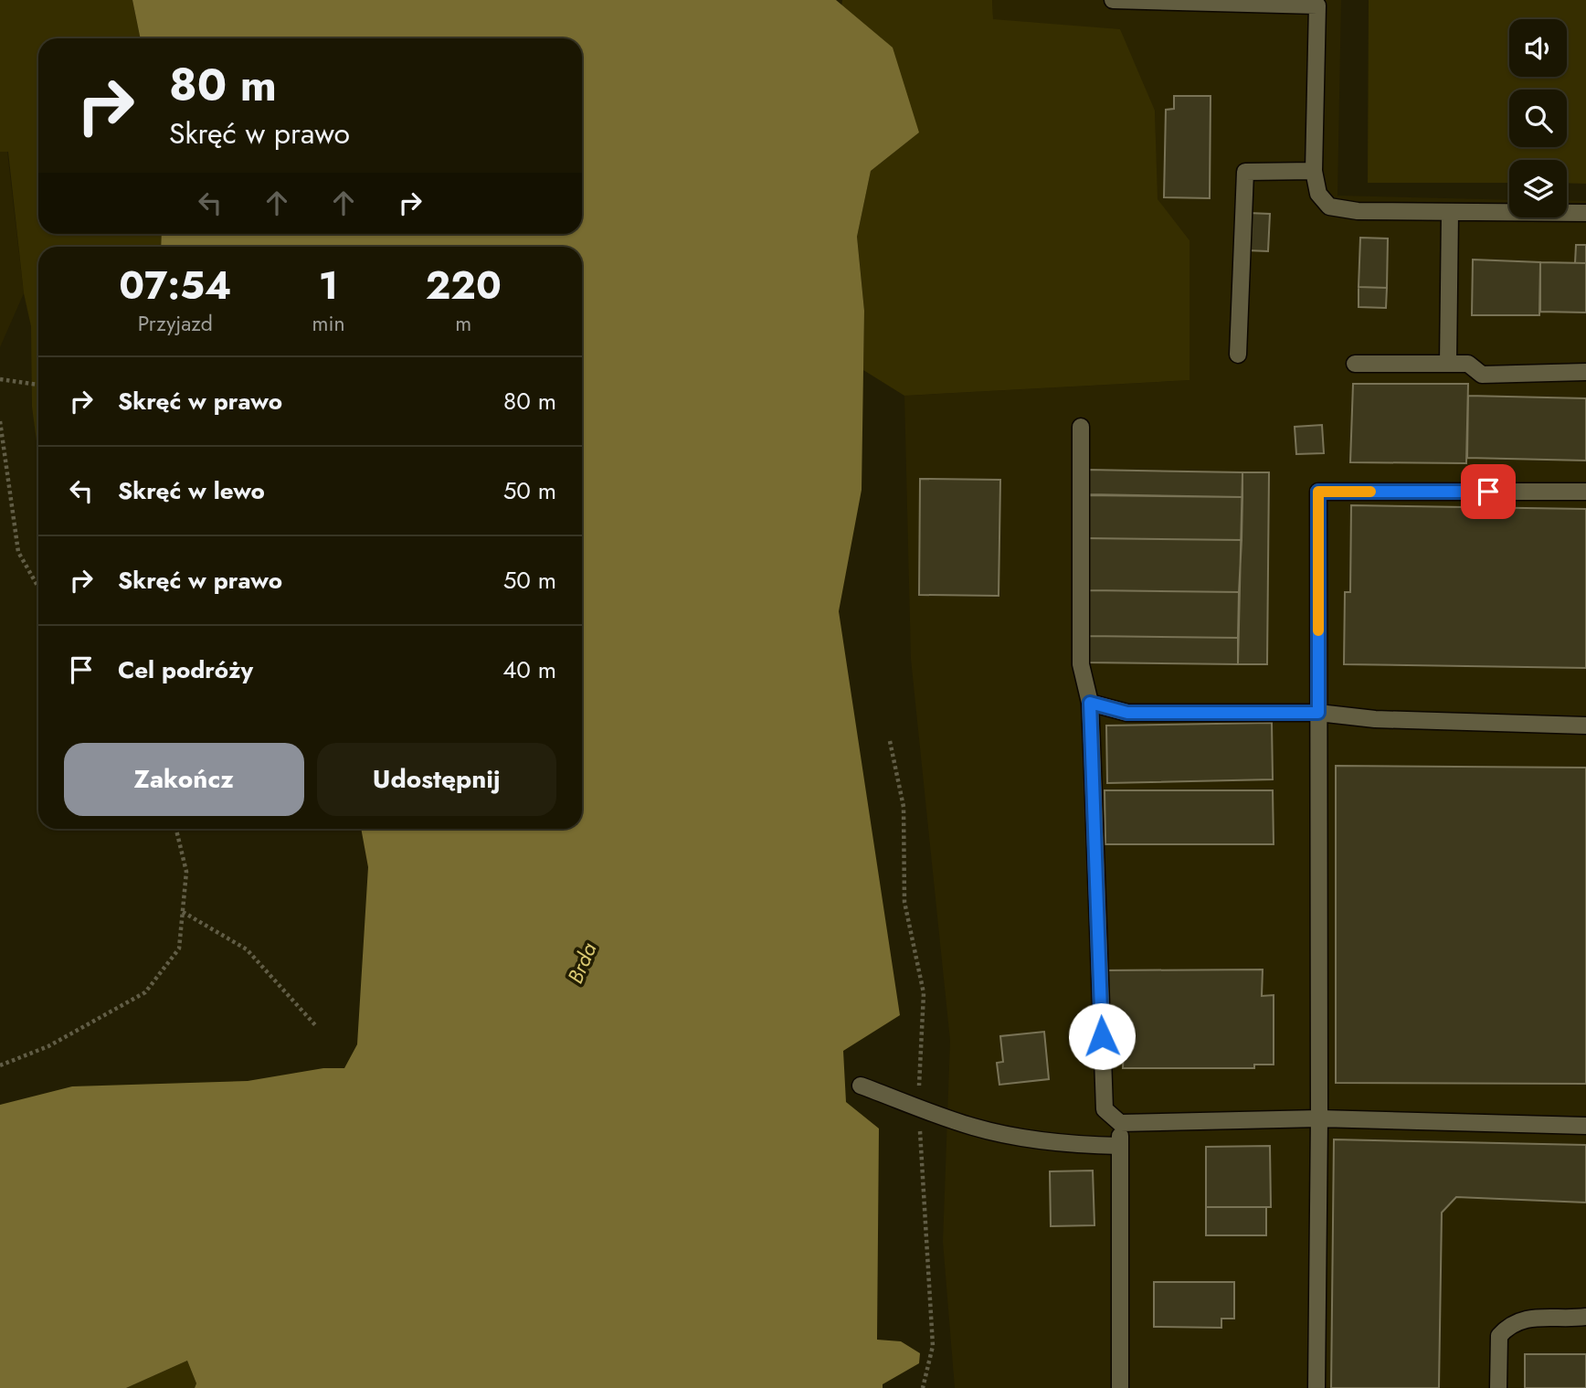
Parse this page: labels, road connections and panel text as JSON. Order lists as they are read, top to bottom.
{
  "water": ["Brda"],
  "page": {
    "turn": ["80 m", "Skręć w prawo"],
    "eta": [
      "07:54",
      "Przyjazd",
      "1",
      "min",
      "220",
      "m"
    ],
    "list": [
      {
        "name": "Skręć w prawo",
        "value": "80 m"
      },
      {
        "name": "Skręć w lewo",
        "value": "50 m"
      },
      {
        "name": "Skręć w prawo",
        "value": "50 m"
      },
      {
        "name": "Cel podróży",
        "value": "40 m"
      }
    ],
    "buttons": ["Zakończ", "Udostępnij"]
  }
}
